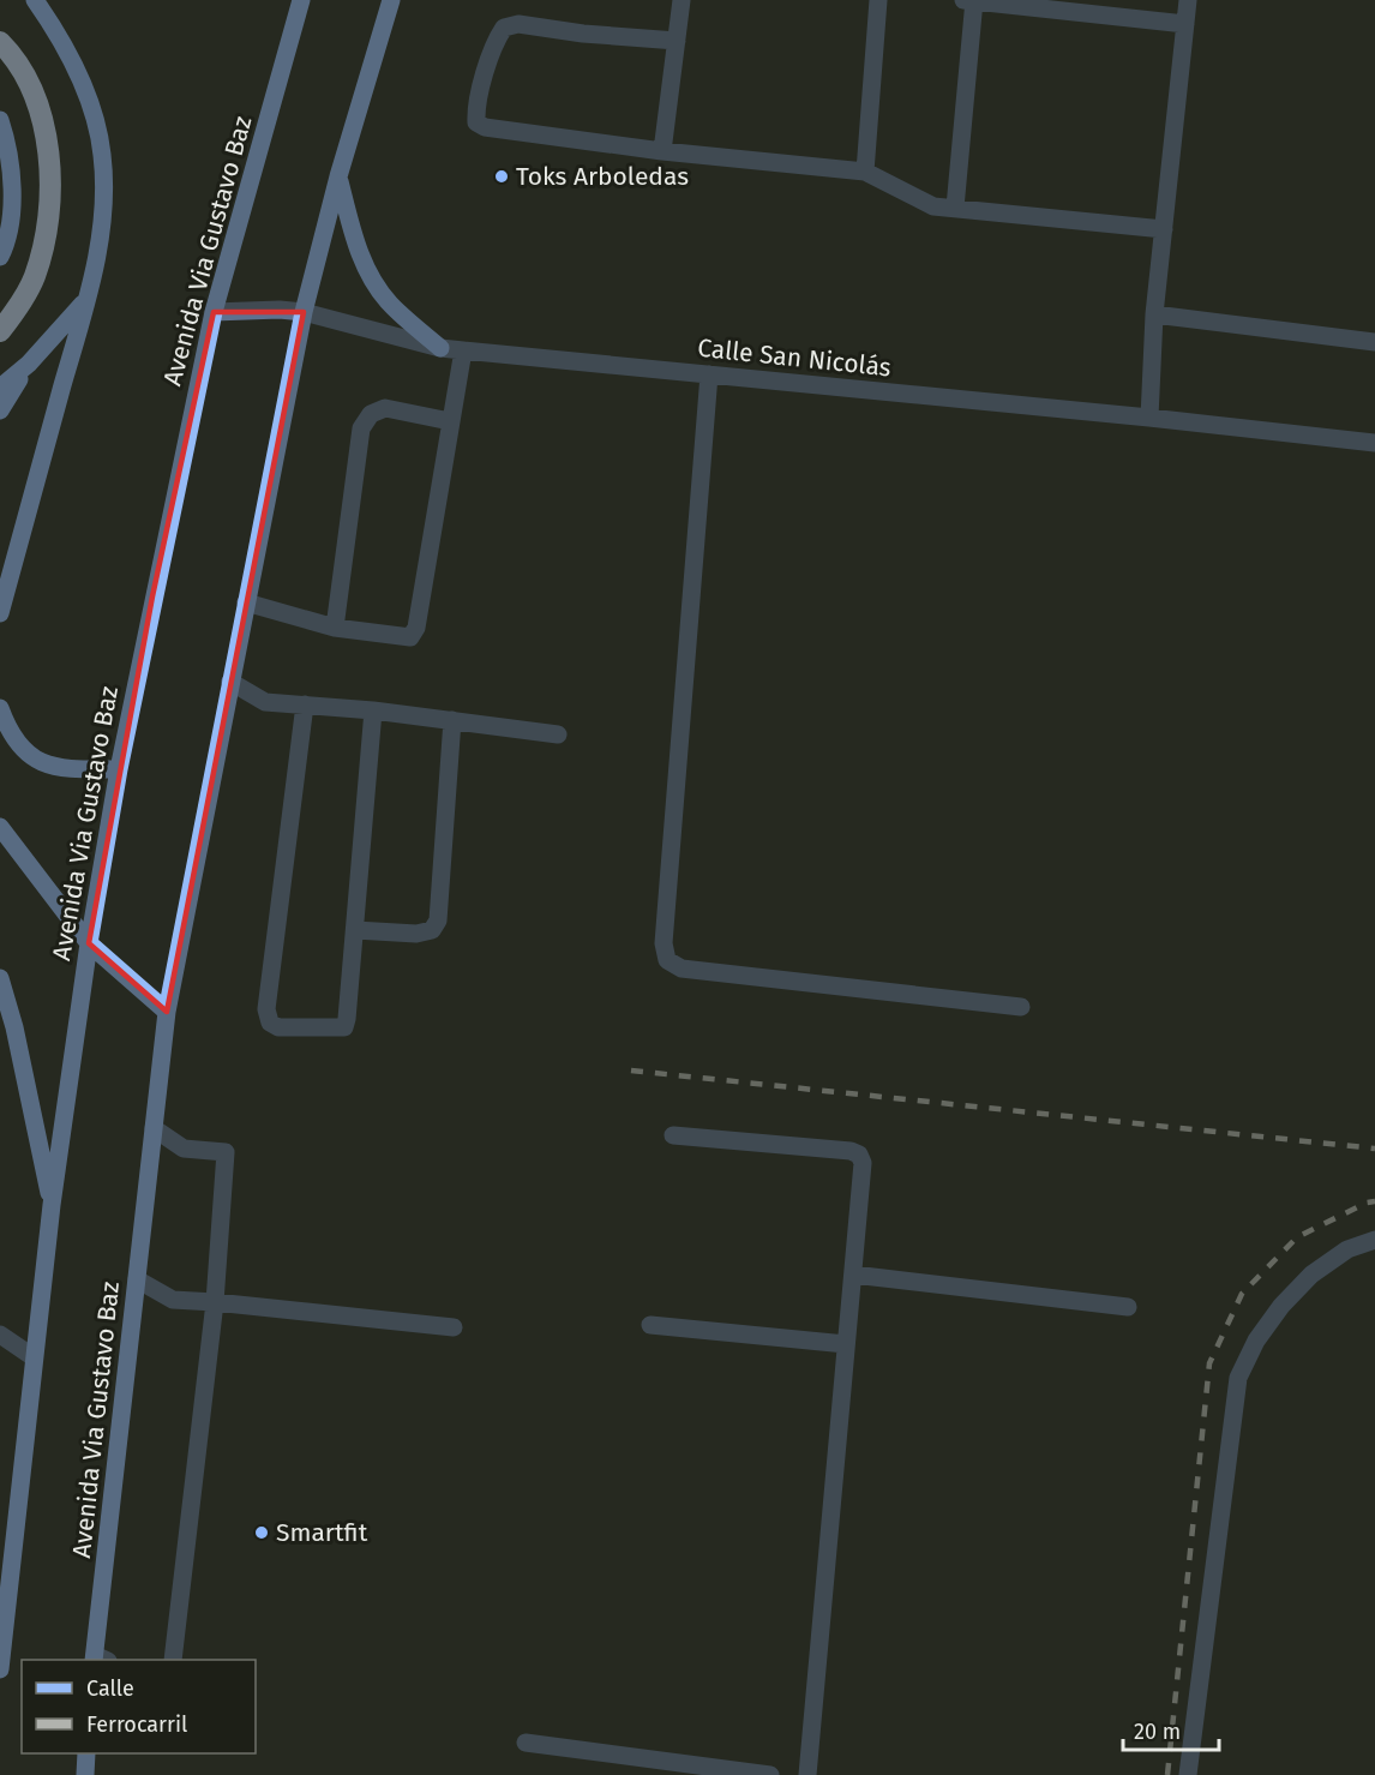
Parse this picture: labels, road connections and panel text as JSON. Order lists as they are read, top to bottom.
{
  "streets": {
    "main road": ["Avenida Via Gustavo Baz"],
    "street": ["Calle San Nicolás"]
  },
  "crossings": [
    ["Avenida Via Gustavo Baz", "Calle San Nicolás"]
  ],
  "places": ["Toks Arboledas", "Smartfit"],
  "legend": ["Calle", "Ferrocarril"],
  "scale_bar": "20 m"
}
